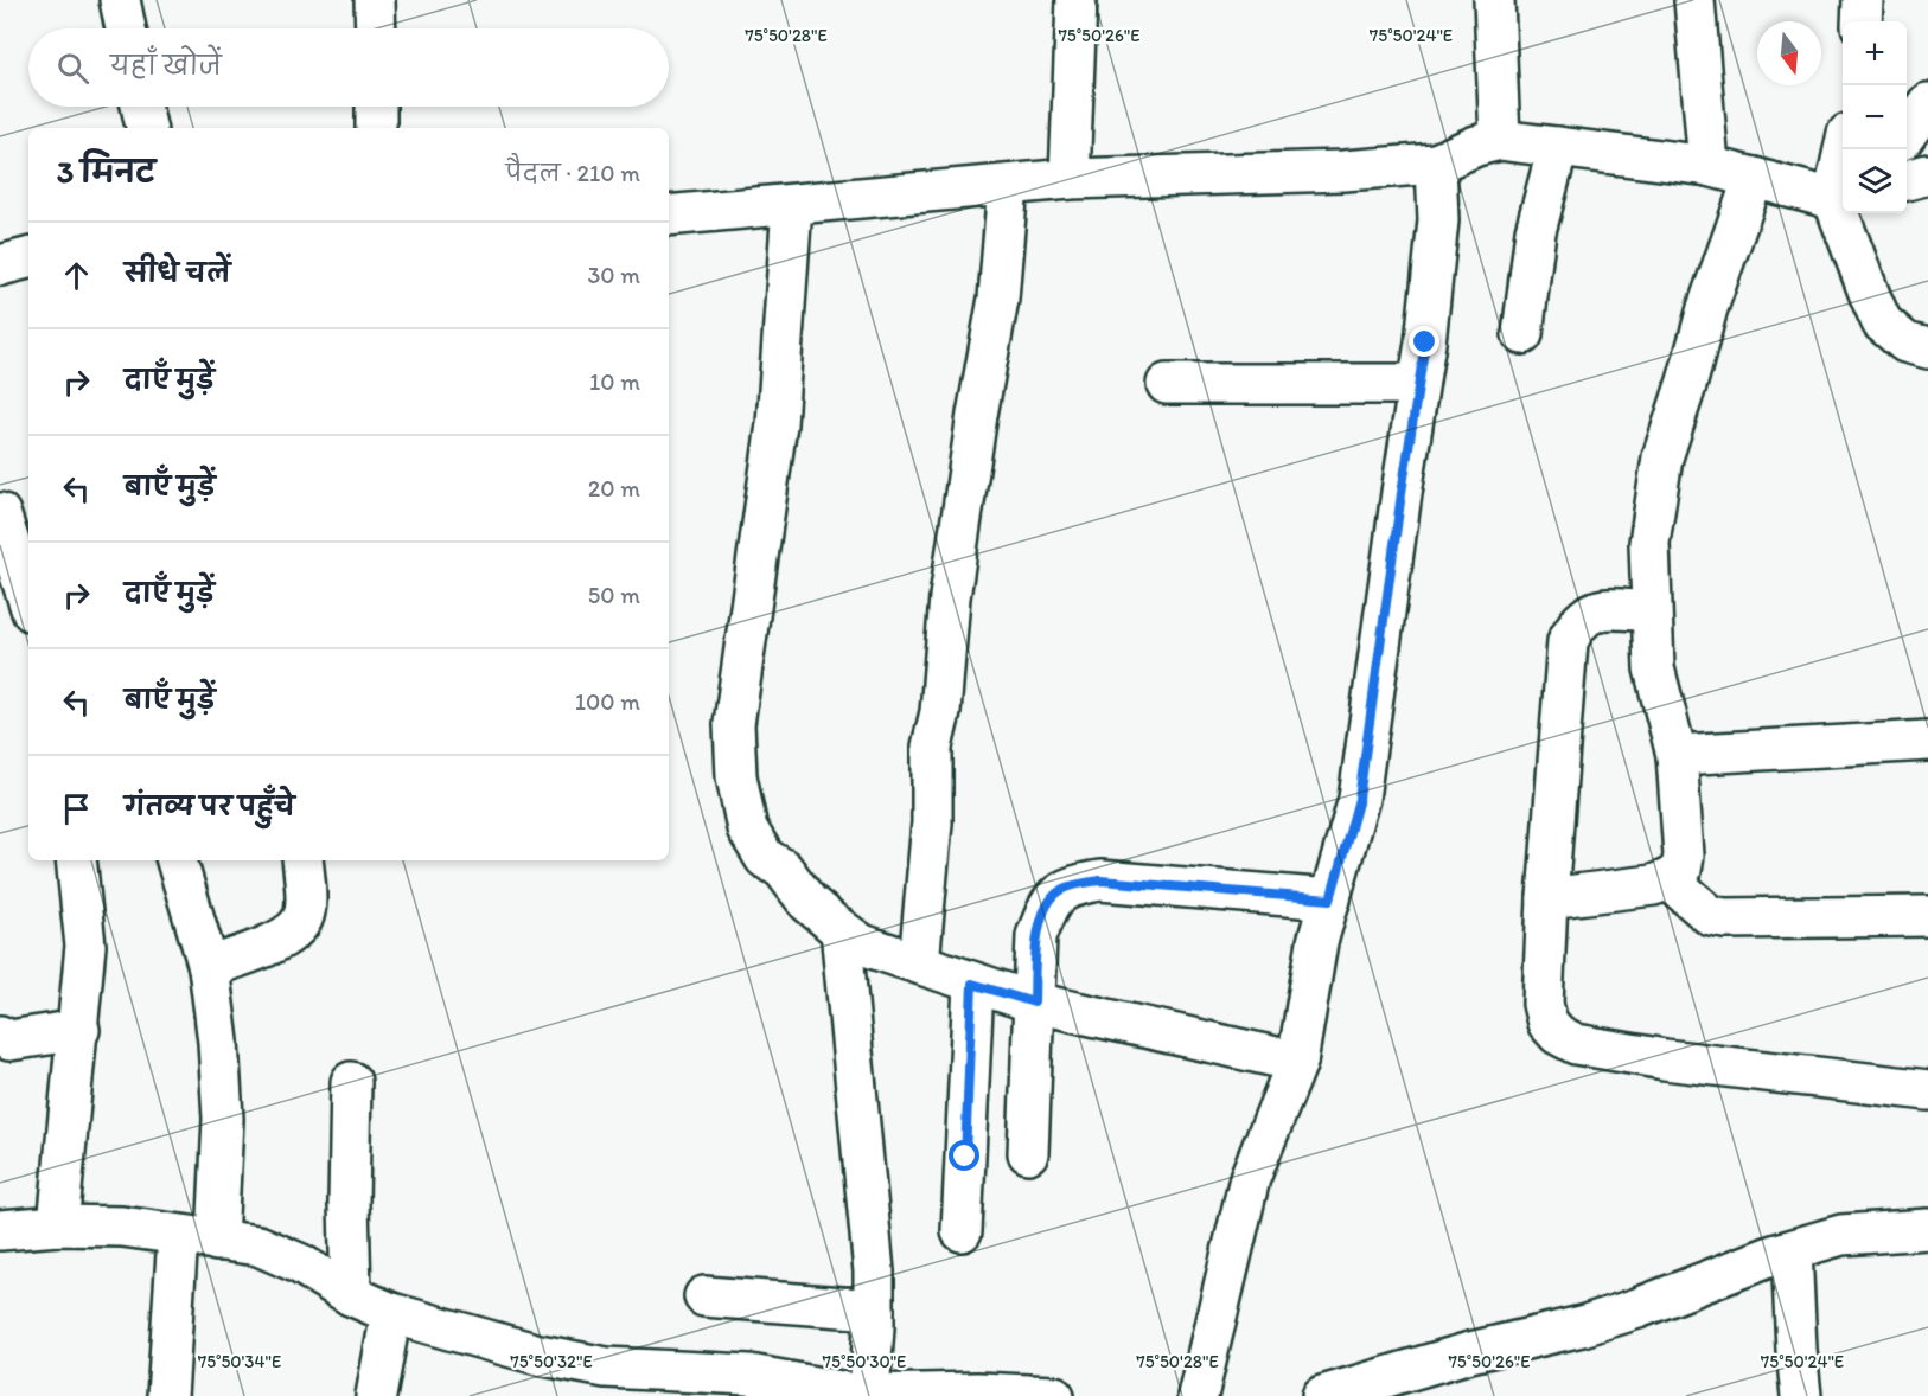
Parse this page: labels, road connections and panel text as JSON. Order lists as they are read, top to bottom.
{
  "north": "bottom",
  "page": {
    "map_buttons": ["+", "−"],
    "search": "यहाँ खोजें",
    "heading": ["3 मिनट", "पैदल · 210 m"],
    "list": [
      ["सीधे चलें", "30 m"],
      ["दाएँ मुड़ें", "10 m"],
      ["बाएँ मुड़ें", "20 m"],
      ["दाएँ मुड़ें", "50 m"],
      ["बाएँ मुड़ें", "100 m"],
      "गंतव्य पर पहुँचे"
    ]
  },
  "coordinates": [
    "75°50'28\"E",
    "75°50'26\"E",
    "75°50'24\"E",
    "75°50'34\"E",
    "75°50'32\"E",
    "75°50'30\"E"
  ]
}
